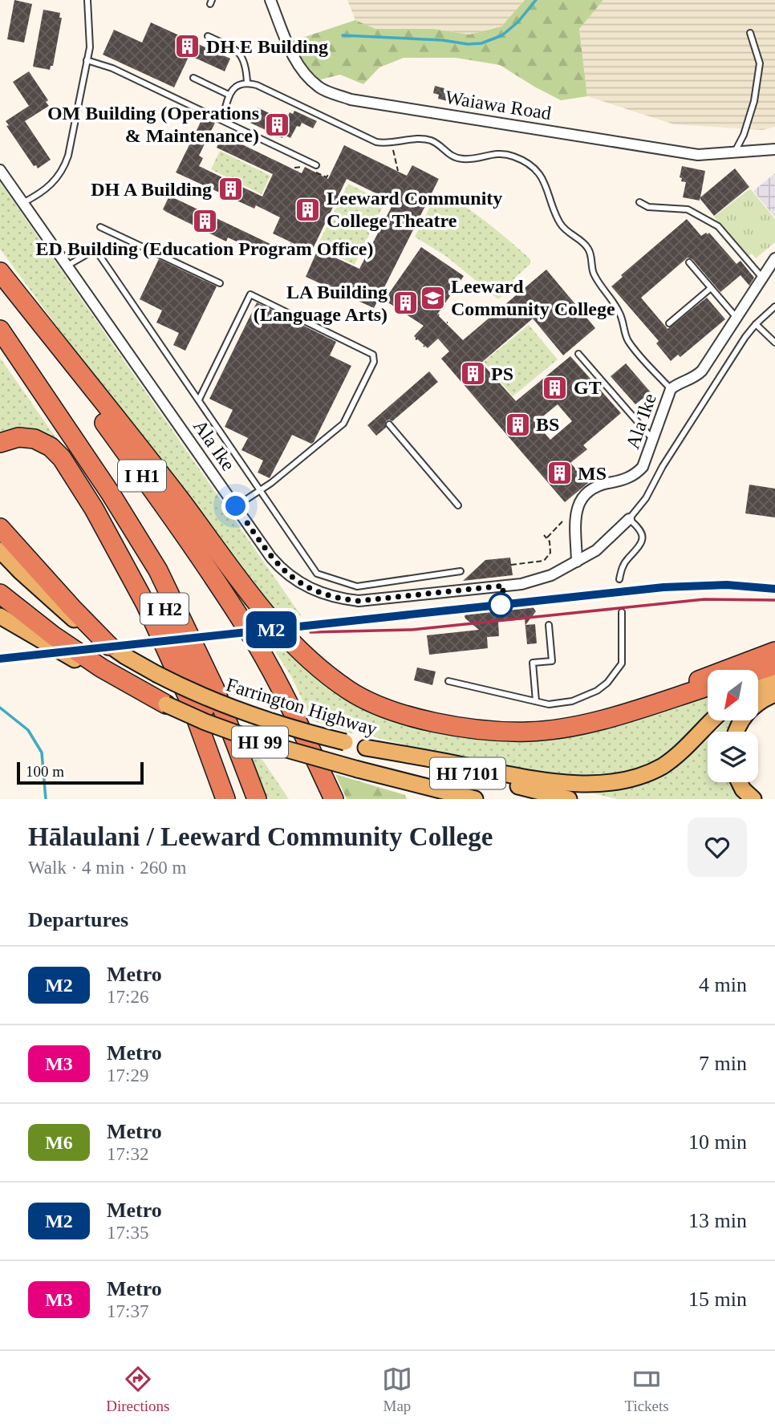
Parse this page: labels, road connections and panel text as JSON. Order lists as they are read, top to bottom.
{
  "streets": {
    "highway": ["I H1", "I H2"],
    "main road": ["Farrington Highway", "HI 99", "HI 7101"],
    "street": ["Waiawa Road", "Ala Ike"]
  },
  "crossings": [
    ["I H1", "I H2"],
    ["Farrington Highway", "HI 99"]
  ],
  "places": {
    "building": [
      "DH E Building",
      "OM Building (Operations & Maintenance)",
      "DH A Building",
      "Leeward Community College Theatre",
      "ED Building (Education Program Office)",
      "LA Building (Language Arts)",
      "PS",
      "GT",
      "BS",
      "MS"
    ],
    "school or university": ["Leeward Community College"]
  },
  "lines": ["metro line M2"],
  "scale_bar": "100 m",
  "north": "bottom left",
  "page": {
    "on_map": "M2",
    "scale": "100 m",
    "heading": [
      ["Hālaulani / Leeward Community College", "Walk · 4 min · 260 m"],
      "Departures"
    ],
    "list": [
      {
        "mark": "M2",
        "name": "Metro",
        "note": "17:26",
        "value": "4 min"
      },
      {
        "mark": "M3",
        "name": "Metro",
        "note": "17:29",
        "value": "7 min"
      },
      {
        "mark": "M6",
        "name": "Metro",
        "note": "17:32",
        "value": "10 min"
      },
      {
        "mark": "M2",
        "name": "Metro",
        "note": "17:35",
        "value": "13 min"
      },
      {
        "mark": "M3",
        "name": "Metro",
        "note": "17:37",
        "value": "15 min"
      }
    ],
    "tabs": ["Directions", "Map", "Tickets"]
  }
}
